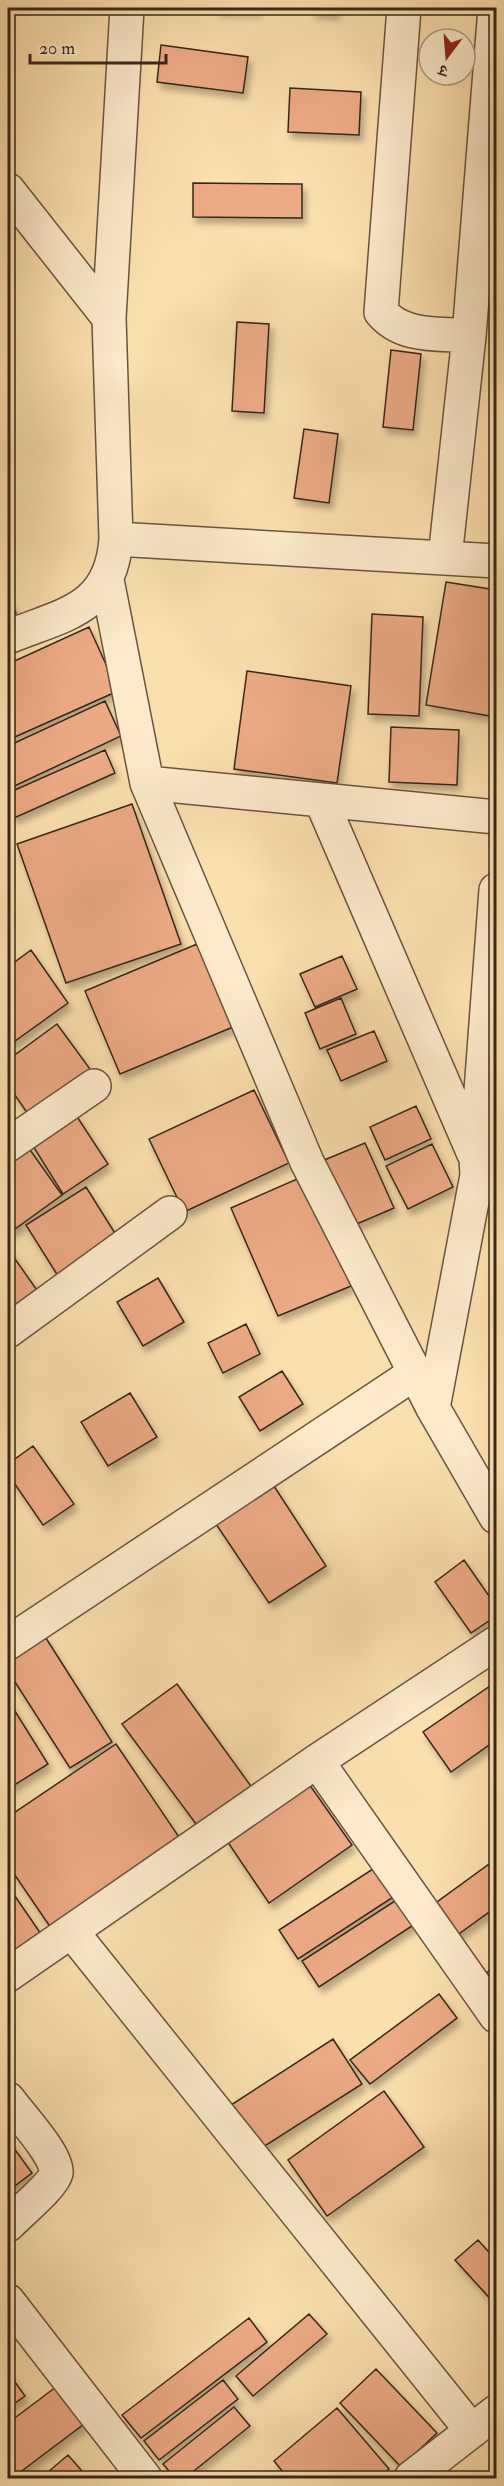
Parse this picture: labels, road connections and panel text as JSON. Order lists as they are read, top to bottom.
{
  "scale_bar": "20 m",
  "north": "bottom"
}
